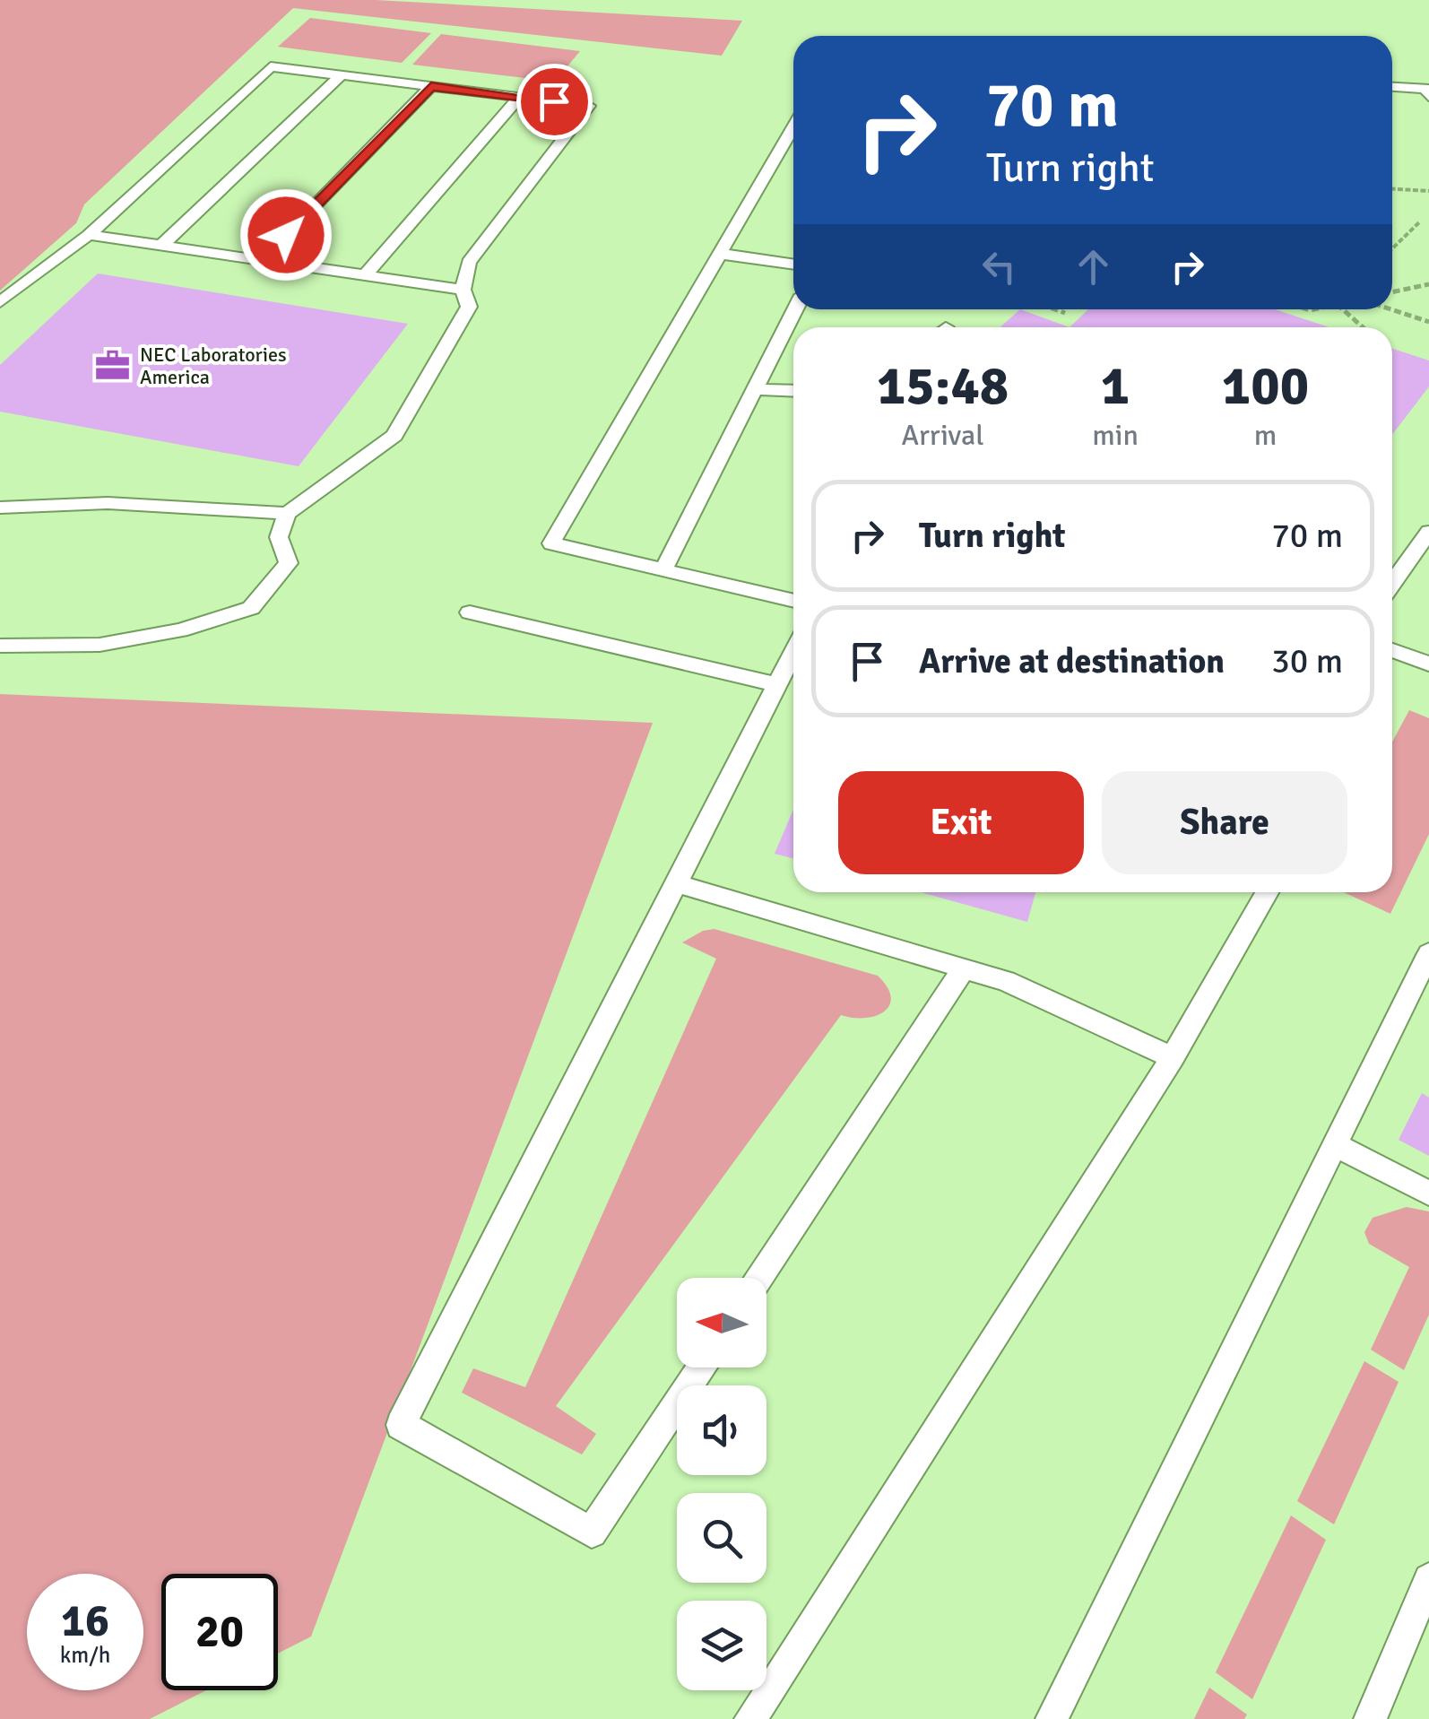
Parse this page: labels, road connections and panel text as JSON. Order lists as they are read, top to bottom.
{
  "places": {
    "office": ["NEC Laboratories America"]
  },
  "north": "left",
  "page": {
    "turn": ["70 m", "Turn right"],
    "eta": [
      "15:48",
      "Arrival",
      "1",
      "min",
      "100",
      "m"
    ],
    "list": [
      {
        "name": "Turn right",
        "value": "70 m"
      },
      {
        "name": "Arrive at destination",
        "value": "30 m"
      }
    ],
    "buttons": ["Exit", "Share"],
    "speed": "16 km/h",
    "limit": "20"
  }
}
